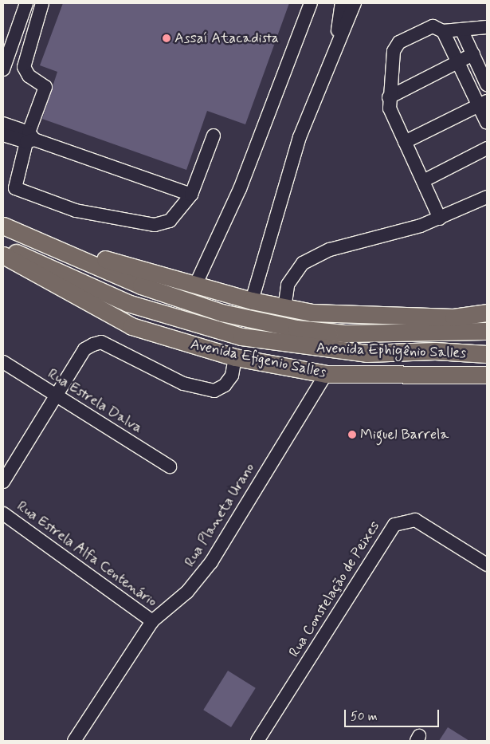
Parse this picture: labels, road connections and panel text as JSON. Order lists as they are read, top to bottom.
{
  "streets": {
    "main road": ["Avenida Ephigênio Salles", "Avenida Efigenio Salles"],
    "street": [
      "Rua Estrela Dalva",
      "Rua Planeta Urano",
      "Rua Estrela Alfa Centenário",
      "Rua Constelação de Peixes"
    ]
  },
  "crossings": [
    ["Avenida Efigenio Salles", "Rua Planeta Urano"],
    ["Rua Planeta Urano", "Rua Estrela Alfa Centenário"]
  ],
  "places": ["Assaí Atacadista", "Miguel Barrela"],
  "scale_bar": "50 m"
}
